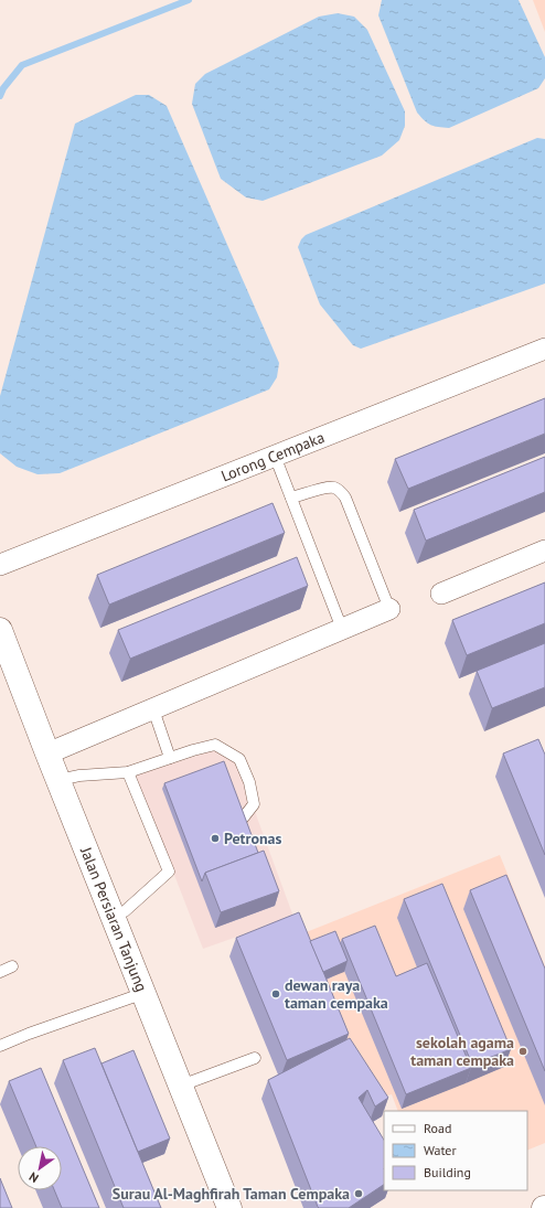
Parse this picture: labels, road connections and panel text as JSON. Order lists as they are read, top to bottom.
{
  "streets": {
    "main road": ["Jalan Persiaran Tanjung"],
    "street": ["Lorong Cempaka"]
  },
  "places": [
    "Petronas",
    "dewan raya taman cempaka",
    "sekolah agama taman cempaka",
    "Surau Al-Maghfirah Taman Cempaka"
  ],
  "legend": ["Road", "Water", "Building"],
  "north": "bottom left"
}
